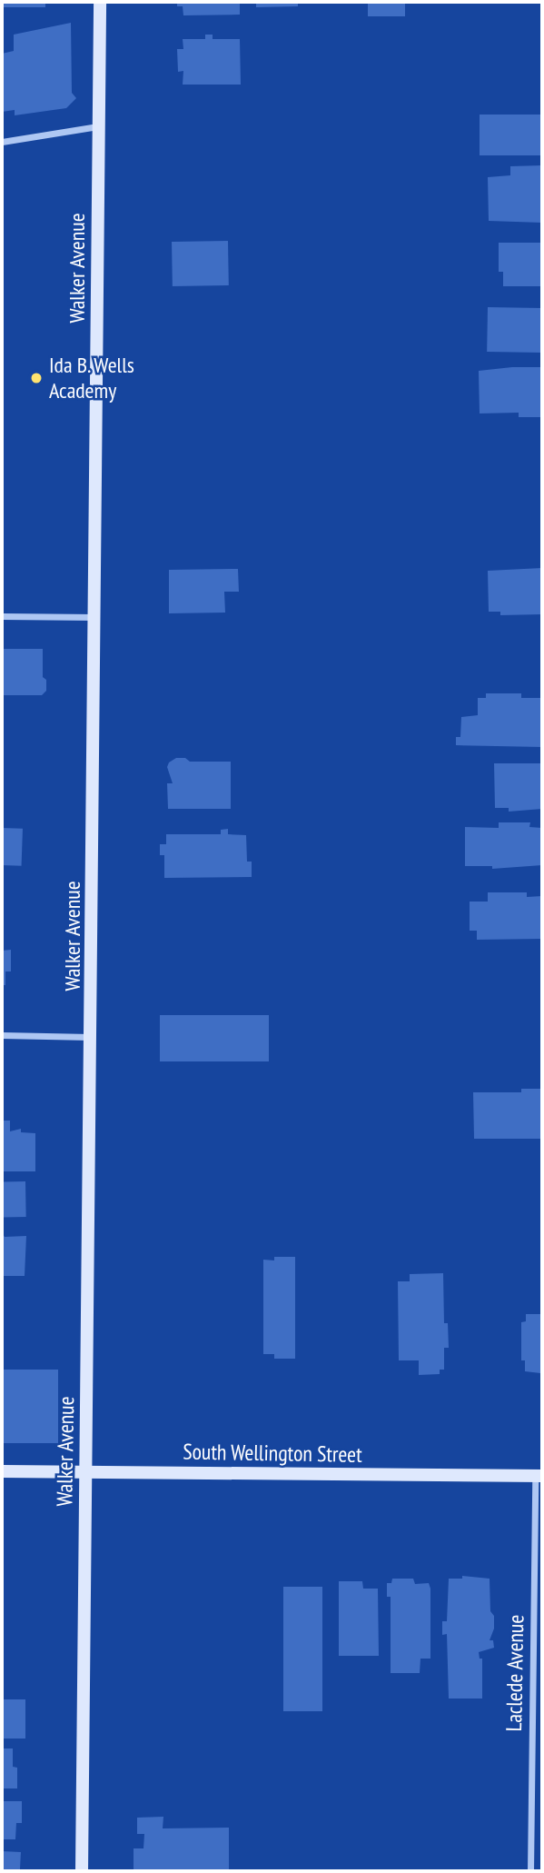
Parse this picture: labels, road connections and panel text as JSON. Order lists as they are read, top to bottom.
{
  "streets": {
    "street": ["Walker Avenue", "South Wellington Street", "Laclede Avenue"]
  },
  "crossings": [
    ["Walker Avenue", "South Wellington Street"],
    ["South Wellington Street", "Laclede Avenue"]
  ],
  "places": ["Ida B. Wells Academy"]
}
